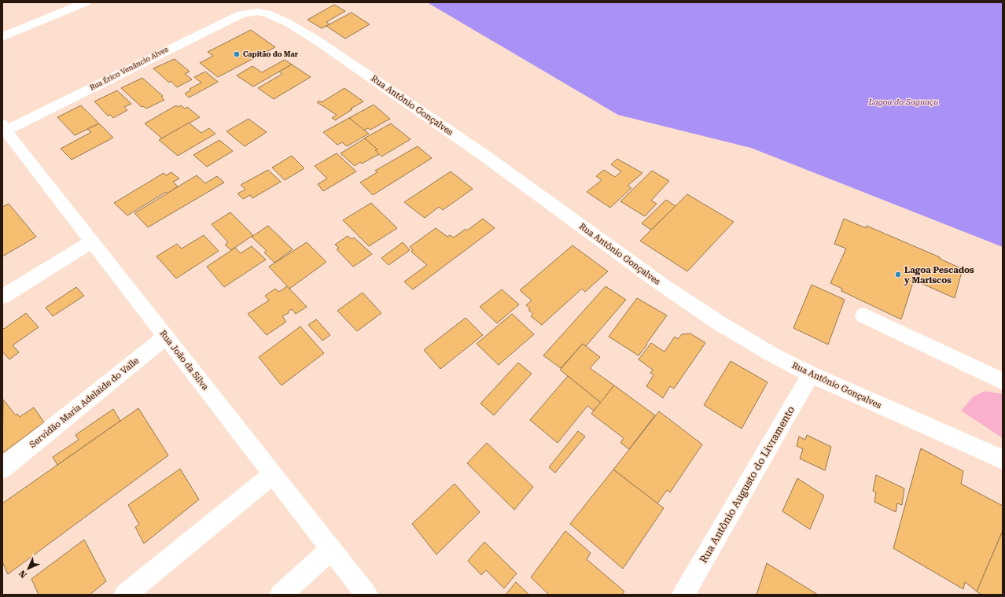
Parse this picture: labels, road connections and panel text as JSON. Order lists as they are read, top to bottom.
{
  "streets": {
    "main road": [
      "Rua Érico Venâncio Alves",
      "Rua Antônio Gonçalves",
      "Rua João da Silva",
      "Servidão Maria Adelaide do Valle",
      "Rua Antônio Augusto do Livramento"
    ]
  },
  "crossings": [
    ["Rua Érico Venâncio Alves", "Rua Antônio Gonçalves"],
    ["Rua Érico Venâncio Alves", "Rua João da Silva"],
    ["Rua Antônio Gonçalves", "Rua Antônio Augusto do Livramento"],
    ["Rua João da Silva", "Servidão Maria Adelaide do Valle"]
  ],
  "water": ["Lagoa do Saguaçu"],
  "places": ["Capitão do Mar", "Lagoa Pescados y Mariscos"],
  "north": "bottom left"
}
